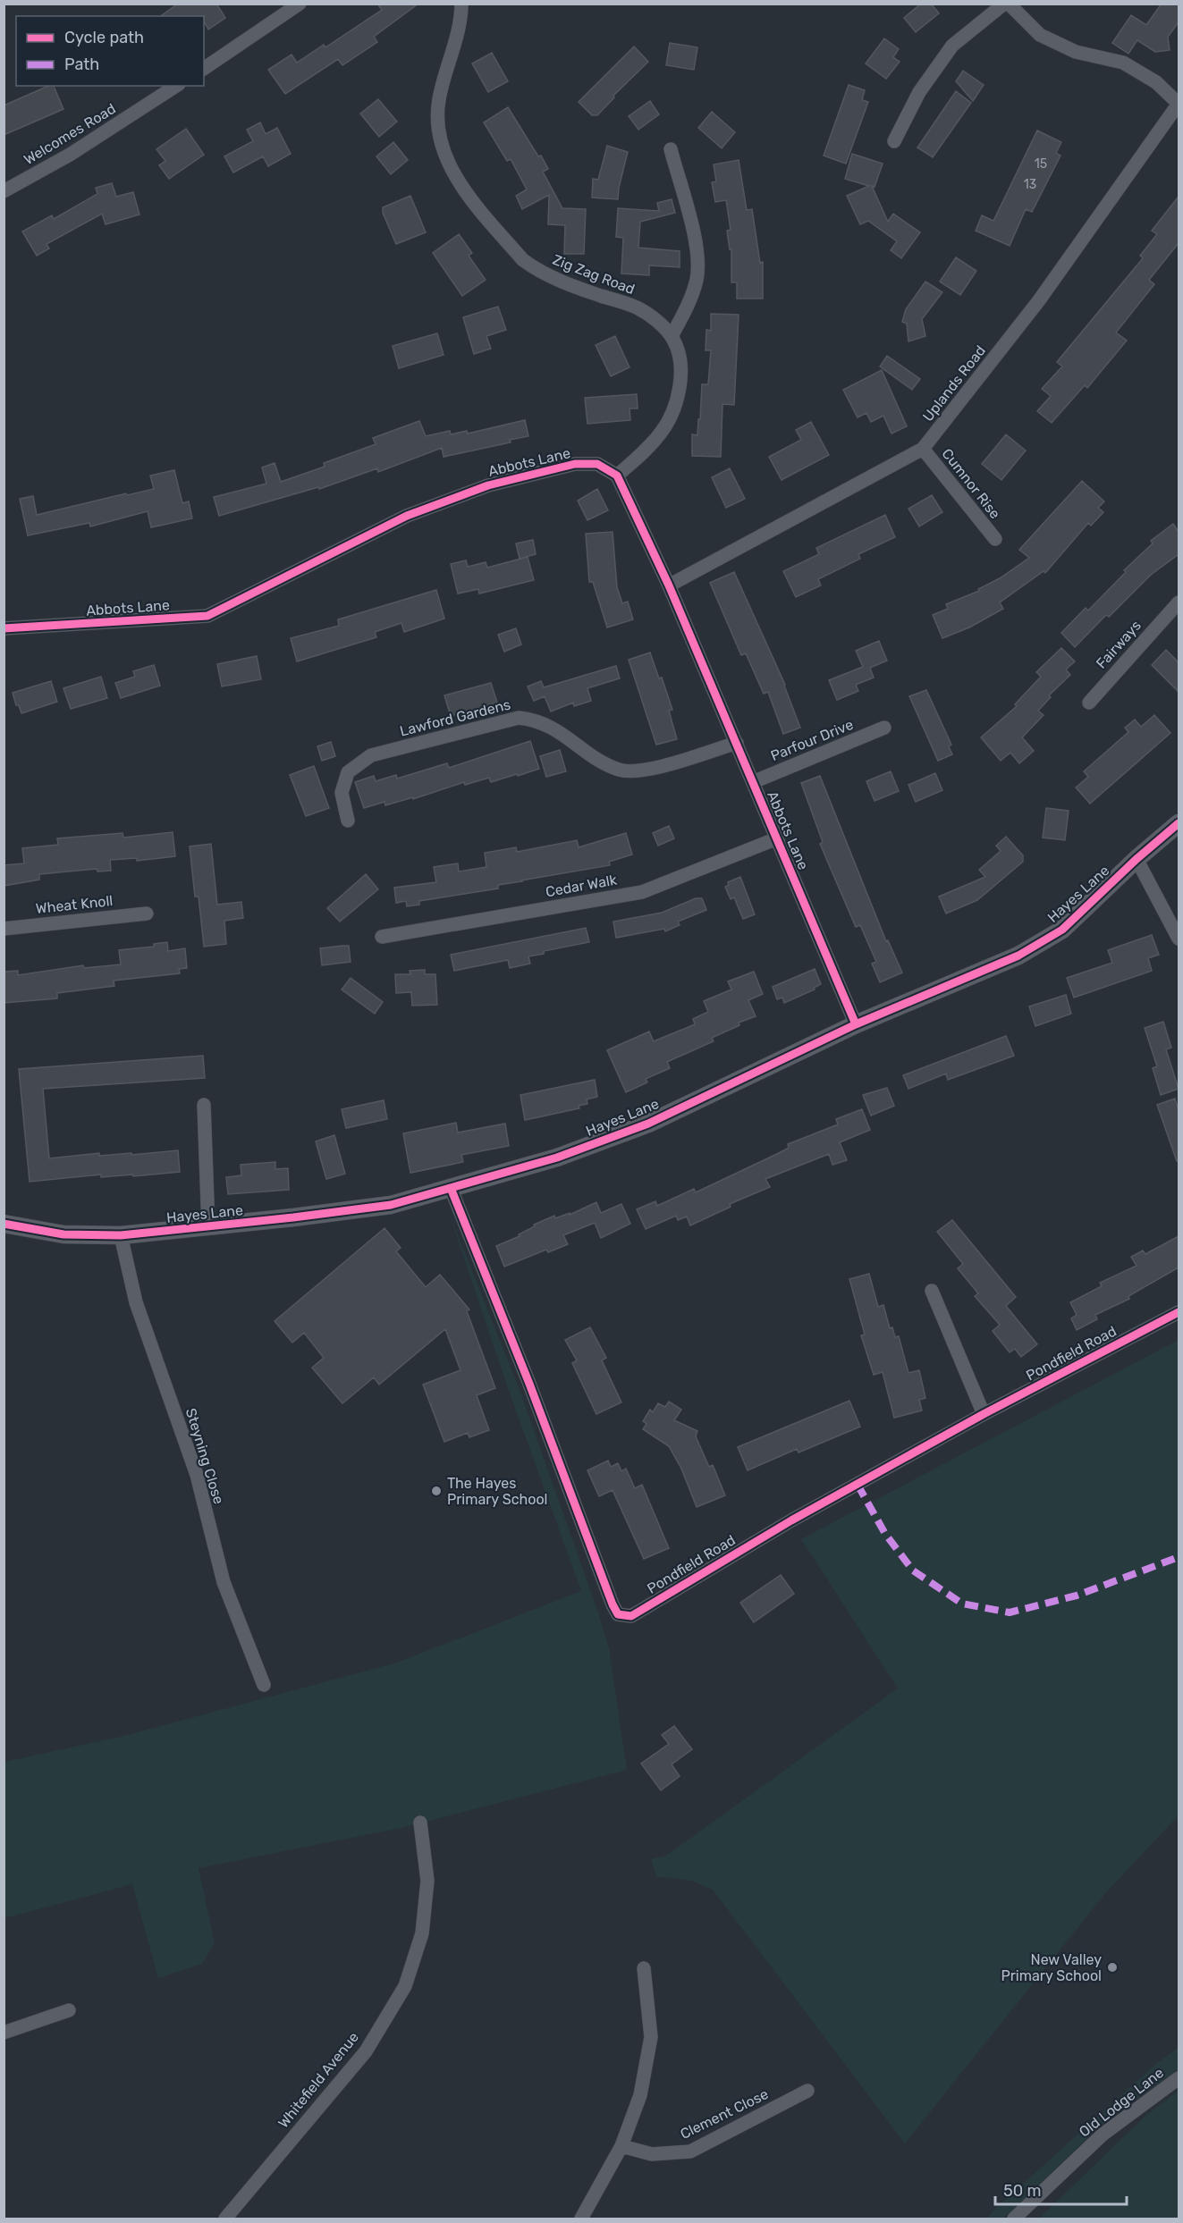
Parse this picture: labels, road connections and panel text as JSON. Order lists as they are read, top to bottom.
{
  "streets": {
    "street": [
      "Welcomes Road",
      "Zig Zag Road",
      "Uplands Road",
      "Abbots Lane",
      "Cumnor Rise",
      "Fairways",
      "Lawford Gardens",
      "Parfour Drive",
      "Cedar Walk",
      "Hayes Lane",
      "Wheat Knoll",
      "Pondfield Road",
      "Steyning Close",
      "Whitefield Avenue",
      "Old Lodge Lane",
      "Clement Close"
    ]
  },
  "crossings": [
    ["Uplands Road", "Abbots Lane"],
    ["Uplands Road", "Cumnor Rise"],
    ["Abbots Lane", "Lawford Gardens"],
    ["Abbots Lane", "Parfour Drive"],
    ["Abbots Lane", "Cedar Walk"],
    ["Abbots Lane", "Hayes Lane"],
    ["Hayes Lane", "Pondfield Road"],
    ["Hayes Lane", "Steyning Close"]
  ],
  "places": ["The Hayes Primary School", "New Valley Primary School"],
  "house_numbers": ["15", "13"],
  "legend": ["Cycle path", "Path"],
  "scale_bar": "50 m"
}
